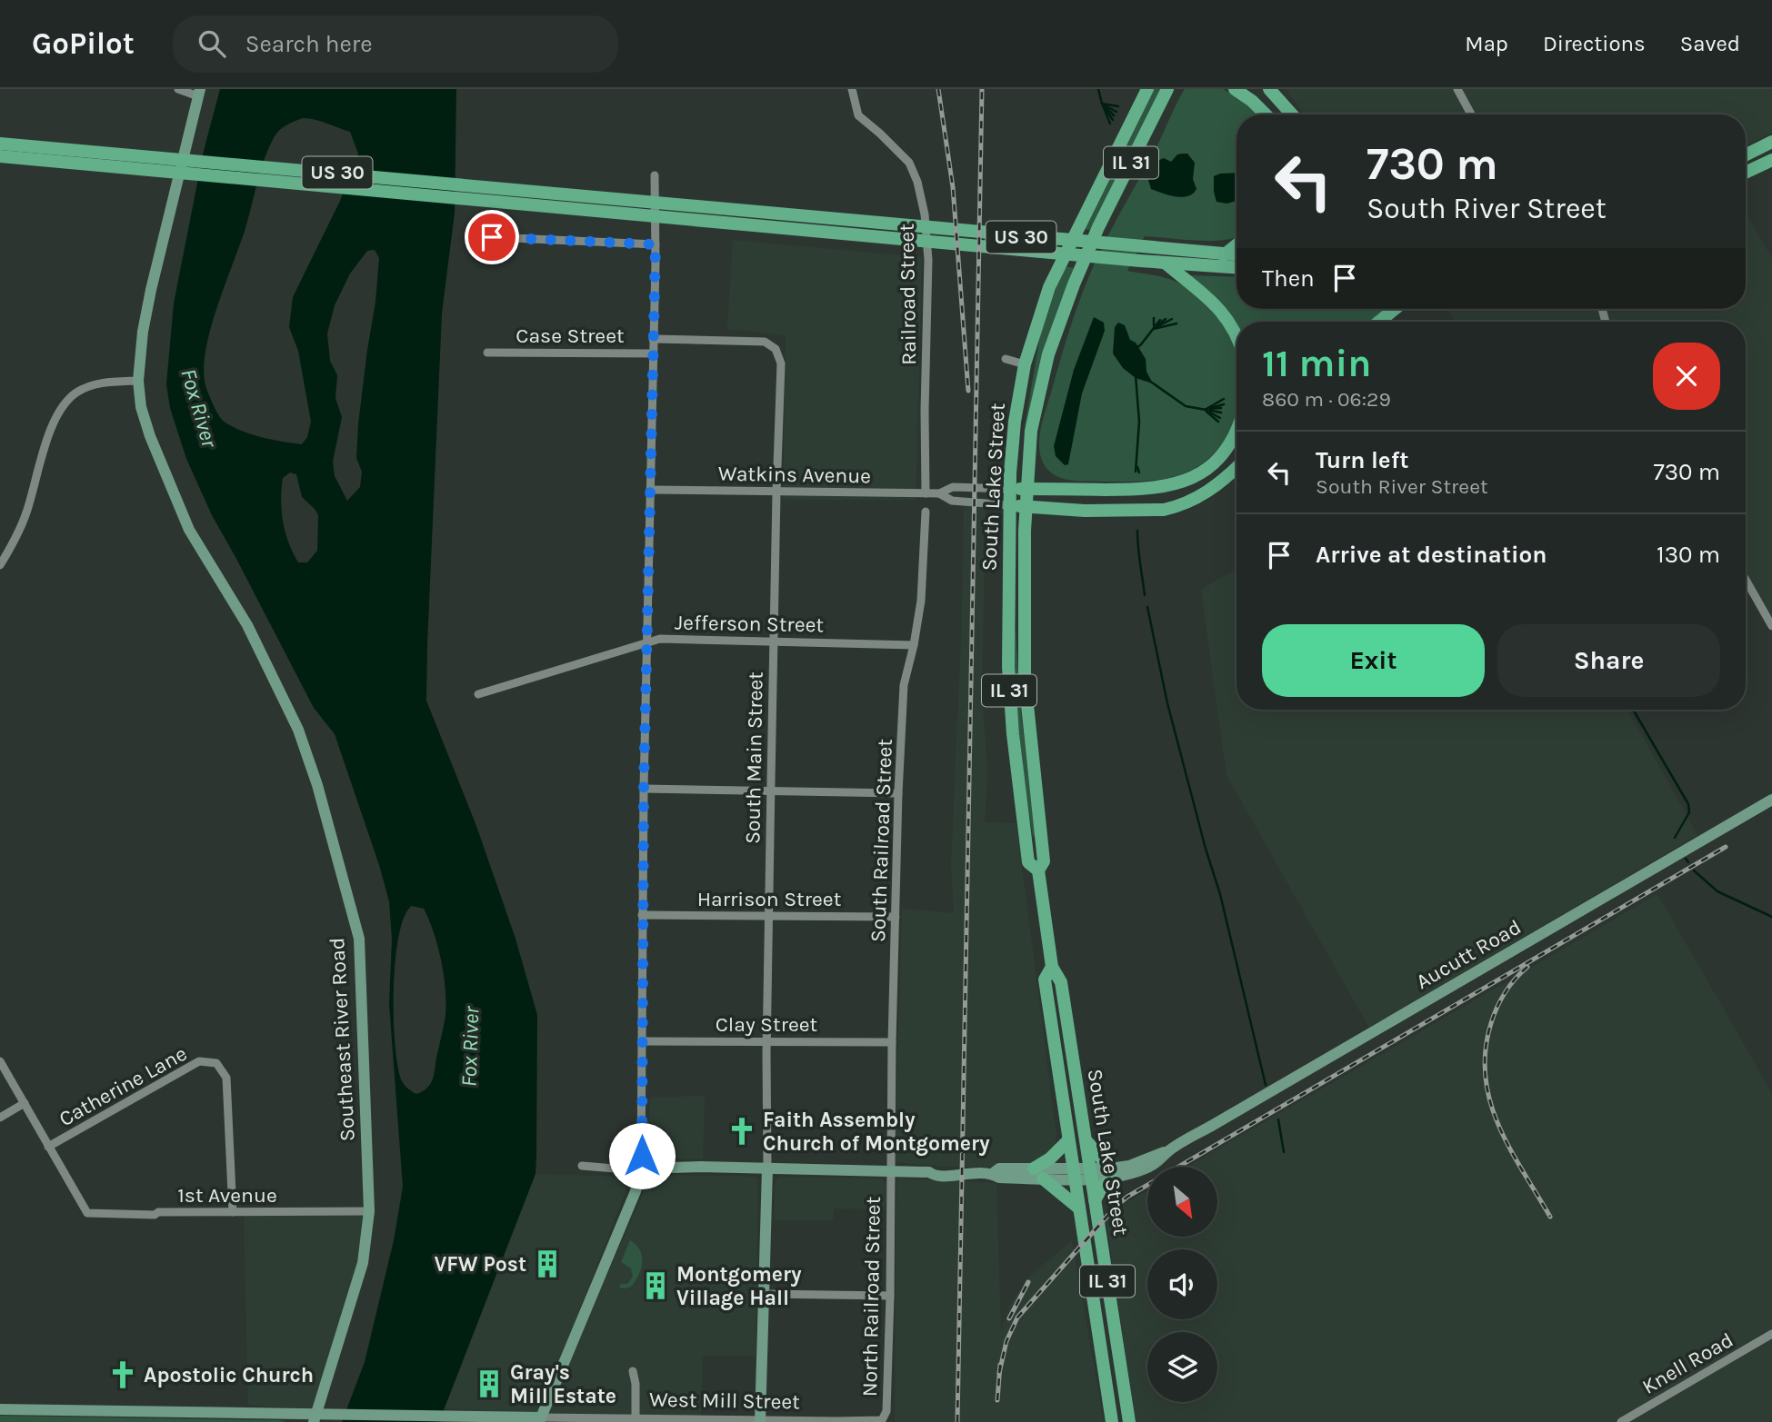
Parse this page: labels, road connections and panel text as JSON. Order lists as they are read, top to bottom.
{
  "streets": {
    "main road": ["IL 31", "US 30", "South Lake Street"],
    "street": [
      "Railroad Street",
      "Case Street",
      "Watkins Avenue",
      "Jefferson Street",
      "South Main Street",
      "South Railroad Street",
      "Harrison Street",
      "Aucutt Road",
      "Clay Street",
      "Southeast River Road",
      "Catherine Lane",
      "1st Avenue",
      "North Railroad Street",
      "Knell Road",
      "West Mill Street"
    ]
  },
  "crossings": [
    ["Railroad Street", "Watkins Avenue"],
    ["Case Street", "South Main Street"],
    ["Watkins Avenue", "South Lake Street"],
    ["Watkins Avenue", "South Main Street"],
    ["South Lake Street", "Aucutt Road"],
    ["Jefferson Street", "South Main Street"],
    ["Jefferson Street", "South Railroad Street"],
    ["South Main Street", "Harrison Street"],
    ["South Main Street", "Aucutt Road"],
    ["South Main Street", "Clay Street"],
    ["South Railroad Street", "Harrison Street"],
    ["South Railroad Street", "Aucutt Road"],
    ["South Railroad Street", "Clay Street"],
    ["South Railroad Street", "North Railroad Street"],
    ["Aucutt Road", "North Railroad Street"],
    ["Southeast River Road", "1st Avenue"],
    ["Southeast River Road", "West Mill Street"],
    ["Catherine Lane", "1st Avenue"],
    ["North Railroad Street", "West Mill Street"]
  ],
  "water": ["Fox River"],
  "places": {
    "church": ["Faith Assembly Church of Montgomery", "Apostolic Church"],
    "building": ["VFW Post", "Montgomery Village Hall", "Gray's Mill Estate"]
  },
  "north": "bottom right",
  "page": {
    "header": "GoPilot",
    "search": "Search here",
    "nav": ["Map", "Directions", "Saved"],
    "turn": ["730 m", "South River Street"],
    "then": "Then",
    "heading": ["11 min", "860 m · 06:29"],
    "list": [
      {
        "name": "Turn left",
        "note": "South River Street",
        "value": "730 m"
      },
      {
        "name": "Arrive at destination",
        "value": "130 m"
      }
    ],
    "buttons": ["Exit", "Share"]
  }
}
